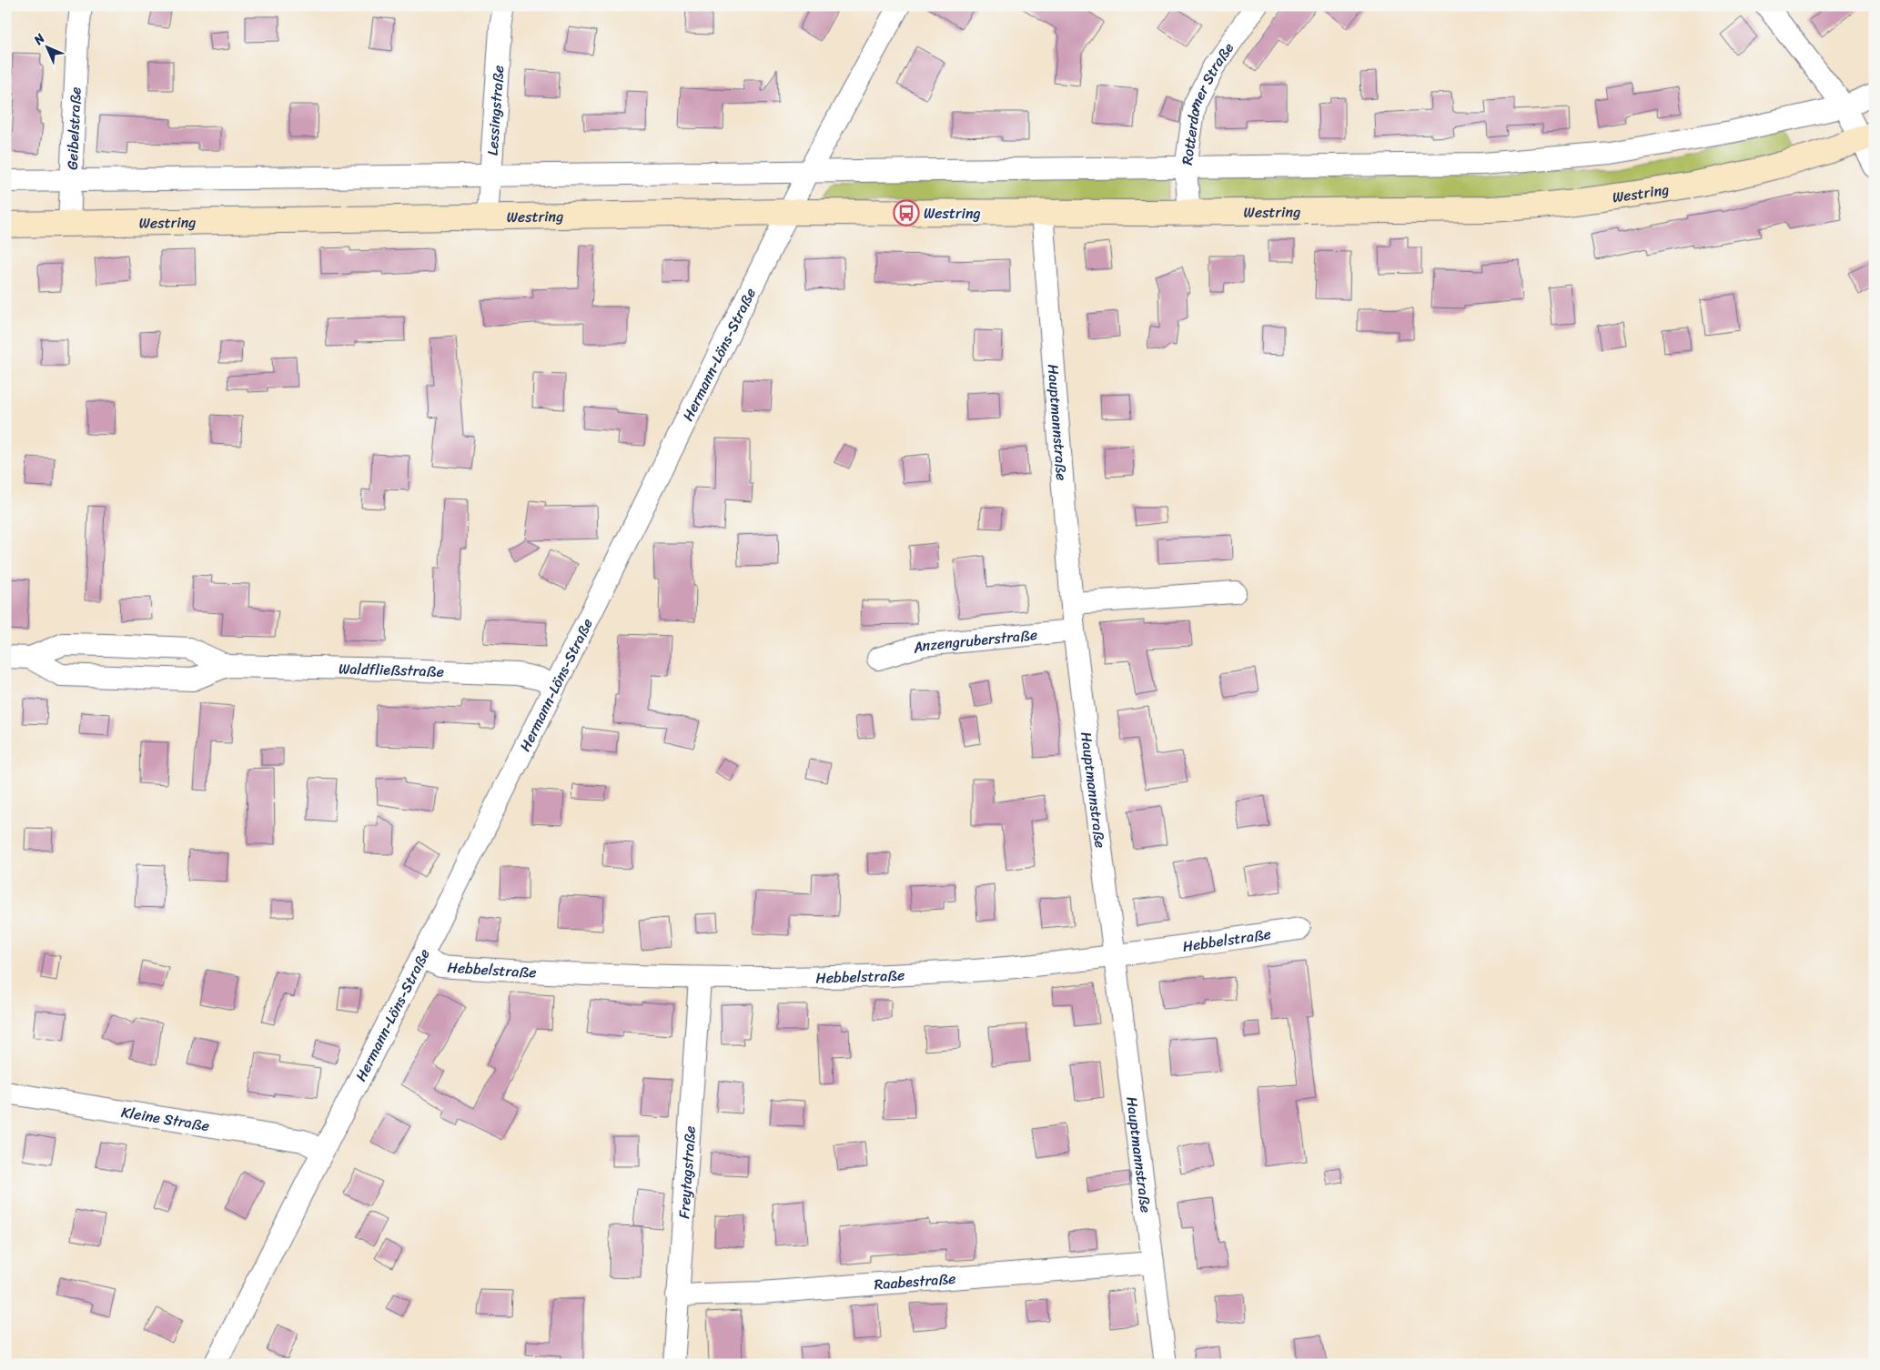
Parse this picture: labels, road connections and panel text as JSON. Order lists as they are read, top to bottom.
{
  "streets": {
    "street": [
      "Rotterdamer Straße",
      "Lessingstraße",
      "Geibelstraße",
      "Westring",
      "Hermann-Löns-Straße",
      "Hauptmannstraße",
      "Anzengruberstraße",
      "Waldfließstraße",
      "Hebbelstraße",
      "Kleine Straße",
      "Freytagstraße",
      "Raabestraße"
    ]
  },
  "crossings": [
    ["Rotterdamer Straße", "Westring"],
    ["Lessingstraße", "Westring"],
    ["Geibelstraße", "Westring"],
    ["Westring", "Hermann-Löns-Straße"],
    ["Westring", "Hauptmannstraße"],
    ["Hermann-Löns-Straße", "Waldfließstraße"],
    ["Hermann-Löns-Straße", "Hebbelstraße"],
    ["Hermann-Löns-Straße", "Kleine Straße"],
    ["Hauptmannstraße", "Anzengruberstraße"],
    ["Hauptmannstraße", "Hebbelstraße"],
    ["Hauptmannstraße", "Raabestraße"],
    ["Hebbelstraße", "Freytagstraße"],
    ["Freytagstraße", "Raabestraße"]
  ],
  "places": {
    "bus stop": ["Westring"]
  },
  "north": "top left"
}
